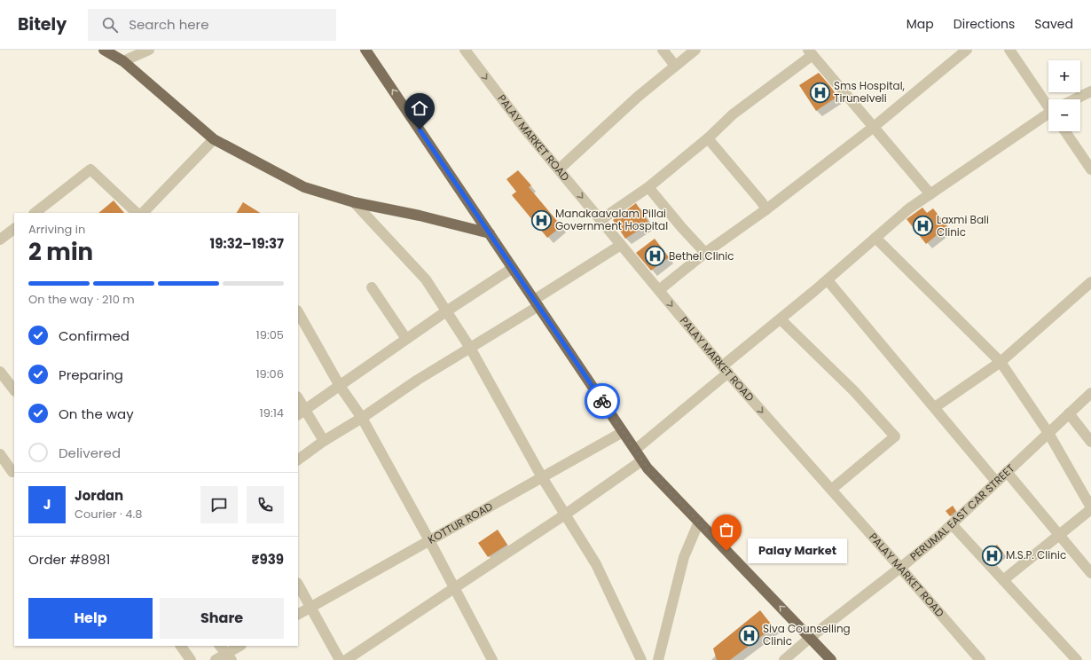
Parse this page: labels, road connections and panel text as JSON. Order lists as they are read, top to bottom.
{
  "streets": {
    "street": ["PALAY MARKET ROAD", "PERUMAL EAST CAR STREET", "KOTTUR ROAD"]
  },
  "crossings": [
    ["PALAY MARKET ROAD", "PERUMAL EAST CAR STREET"]
  ],
  "one_way": ["PALAY MARKET ROAD"],
  "places": {
    "hospital": [
      "Sms Hospital, Tirunelveli",
      "Manakaavalam Pillai Government Hospital",
      "Laxmi Bali Clinic",
      "Bethel Clinic",
      "M.S.P. Clinic",
      "Siva Counselling Clinic"
    ],
    "other": ["Palay Market"]
  },
  "page": {
    "header": "Bitely",
    "search": "Search here",
    "nav": ["Map", "Directions", "Saved"],
    "map_buttons": ["+", "−"],
    "heading": ["2 min", "Arriving in", "19:32–19:37"],
    "panel": [
      "Jordan",
      "Courier · 4.8",
      "Order #8981",
      "₹939"
    ],
    "bar": "On the way · 210 m",
    "list": [
      ["Confirmed", "19:05"],
      ["Preparing", "19:06"],
      ["On the way", "19:14"],
      "Delivered"
    ],
    "round": "J",
    "bubble": "Palay Market",
    "buttons": ["Help", "Share"]
  }
}
